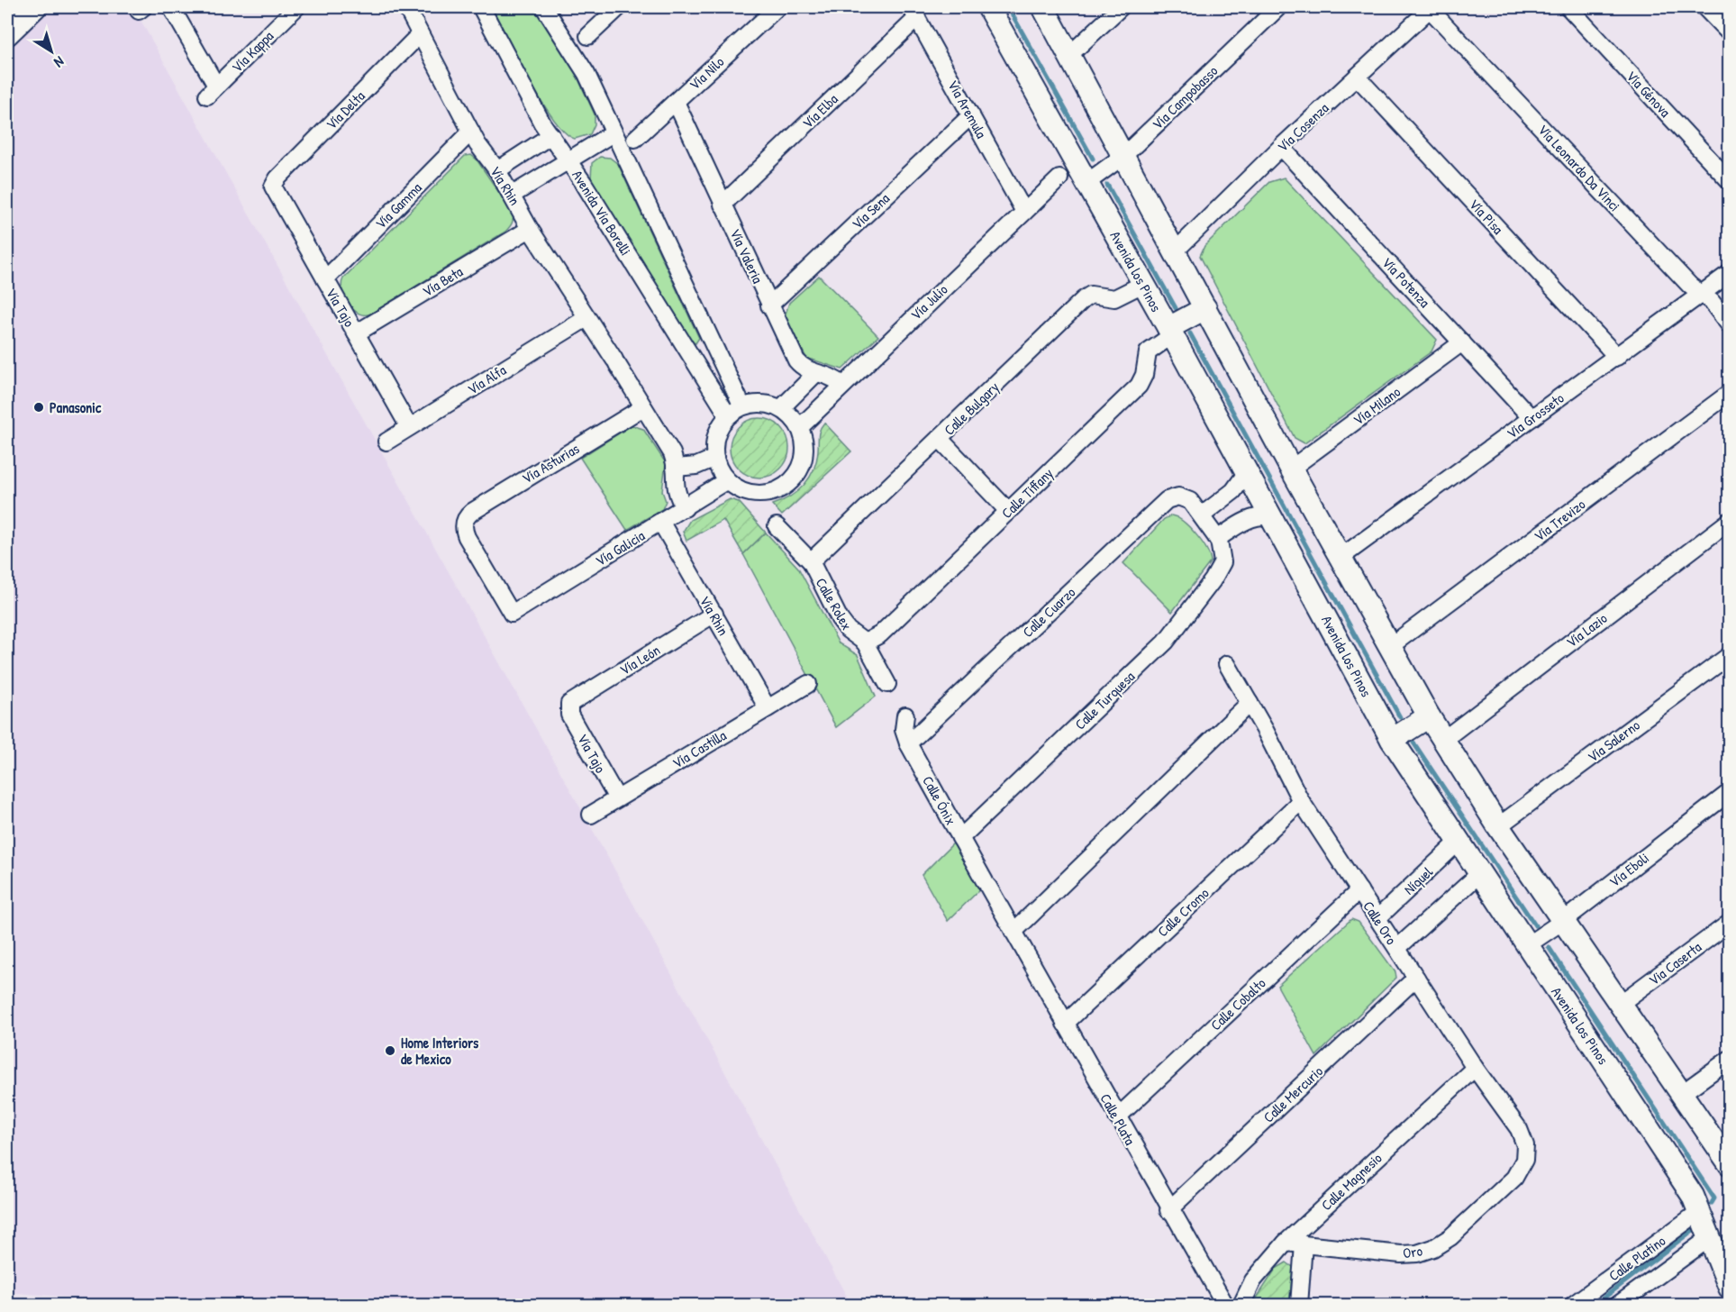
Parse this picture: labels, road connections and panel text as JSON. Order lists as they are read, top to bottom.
{
  "streets": {
    "street": [
      "Vía Kappa",
      "Vía Nilo",
      "Vía Génova",
      "Vía Campobasso",
      "Vía Aremula",
      "Vía Delta",
      "Vía Elba",
      "Vía Cosenza",
      "Vía Leonardo Da Vinci",
      "Vía Rhin",
      "Vía Gamma",
      "Vía Sena",
      "Avenida Vía Borelli",
      "Vía Pisa",
      "Vía Valeria",
      "Avenida los Pinos",
      "Vía Beta",
      "Vía Potenza",
      "Vía Julio",
      "Vía Tajo",
      "Vía Alfa",
      "Vía Milano",
      "Calle Bulgary",
      "Vía Grosseto",
      "Vía Asturias",
      "Calle Tiffany",
      "Vía Trevizo",
      "Vía Galicia",
      "Calle Rolex",
      "Calle Cuarzo",
      "Vía Lazio",
      "Vía León",
      "Calle Turquesa",
      "Vía Salerno",
      "Vía Castilla",
      "Calle Ónix",
      "Vía Eboli",
      "Níquel",
      "Calle Cromo",
      "Calle Oro",
      "Via Caserta",
      "Calle Cobalto",
      "Calle Mercurio",
      "Calle Plata",
      "Calle Magnesio",
      "Oro",
      "Calle Platino"
    ]
  },
  "crossings": [
    ["Vía Nilo", "Vía Valeria"],
    ["Vía Campobasso", "Avenida los Pinos"],
    ["Vía Aremula", "Vía Elba"],
    ["Vía Aremula", "Vía Sena"],
    ["Vía Aremula", "Vía Julio"],
    ["Vía Delta", "Vía Rhin"],
    ["Vía Delta", "Vía Tajo"],
    ["Vía Elba", "Vía Valeria"],
    ["Vía Cosenza", "Vía Leonardo Da Vinci"],
    ["Vía Cosenza", "Vía Pisa"],
    ["Vía Cosenza", "Vía Potenza"],
    ["Vía Leonardo Da Vinci", "Vía Grosseto"],
    ["Vía Rhin", "Vía Gamma"],
    ["Vía Rhin", "Vía Beta"],
    ["Vía Rhin", "Vía Alfa"],
    ["Vía Rhin", "Vía Asturias"],
    ["Vía Rhin", "Vía Galicia"],
    ["Vía Rhin", "Vía León"],
    ["Vía Rhin", "Vía Castilla"],
    ["Vía Gamma", "Vía Tajo"],
    ["Vía Sena", "Vía Valeria"],
    ["Avenida Vía Borelli", "Vía Julio"],
    ["Avenida Vía Borelli", "Vía Galicia"],
    ["Vía Pisa", "Vía Grosseto"],
    ["Vía Valeria", "Vía Julio"],
    ["Avenida los Pinos", "Calle Bulgary"],
    ["Avenida los Pinos", "Calle Tiffany"],
    ["Avenida los Pinos", "Vía Eboli"],
    ["Avenida los Pinos", "Níquel"],
    ["Avenida los Pinos", "Calle Platino"],
    ["Vía Beta", "Vía Tajo"],
    ["Vía Potenza", "Vía Milano"],
    ["Vía Potenza", "Vía Grosseto"],
    ["Vía Julio", "Vía Galicia"],
    ["Vía Tajo", "Vía Alfa"],
    ["Vía Tajo", "Vía León"],
    ["Vía Tajo", "Vía Castilla"],
    ["Calle Bulgary", "Calle Rolex"],
    ["Vía Asturias", "Vía Galicia"],
    ["Calle Tiffany", "Calle Rolex"],
    ["Calle Cuarzo", "Calle Ónix"],
    ["Calle Turquesa", "Calle Ónix"],
    ["Calle Ónix", "Calle Plata"],
    ["Níquel", "Calle Oro"],
    ["Calle Cromo", "Calle Oro"],
    ["Calle Cromo", "Calle Plata"],
    ["Calle Oro", "Calle Cobalto"],
    ["Calle Oro", "Calle Mercurio"],
    ["Calle Oro", "Calle Magnesio"],
    ["Calle Oro", "Oro"],
    ["Calle Cobalto", "Calle Plata"],
    ["Calle Mercurio", "Calle Plata"],
    ["Calle Magnesio", "Oro"]
  ],
  "places": ["Panasonic", "Home Interiors de Mexico"],
  "north": "bottom right"
}
